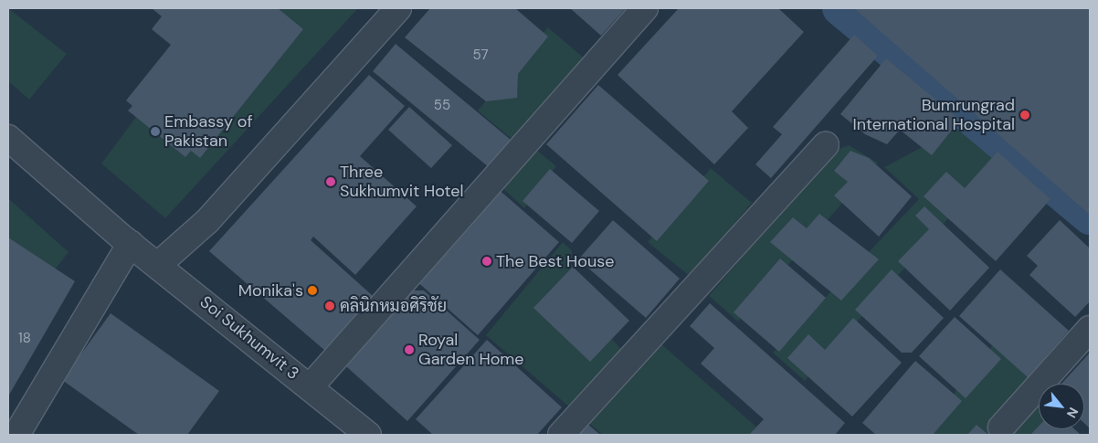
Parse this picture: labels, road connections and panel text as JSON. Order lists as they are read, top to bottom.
{
  "streets": {
    "street": ["Soi Sukhumvit 3"]
  },
  "places": [
    "Bumrungrad International Hospital",
    "Embassy of Pakistan",
    "Three Sukhumvit Hotel",
    "The Best House",
    "Monika's",
    "คลินิกหมอศิริชัย",
    "Royal Garden Home"
  ],
  "house_numbers": ["57", "55", "18"],
  "north": "bottom right"
}
